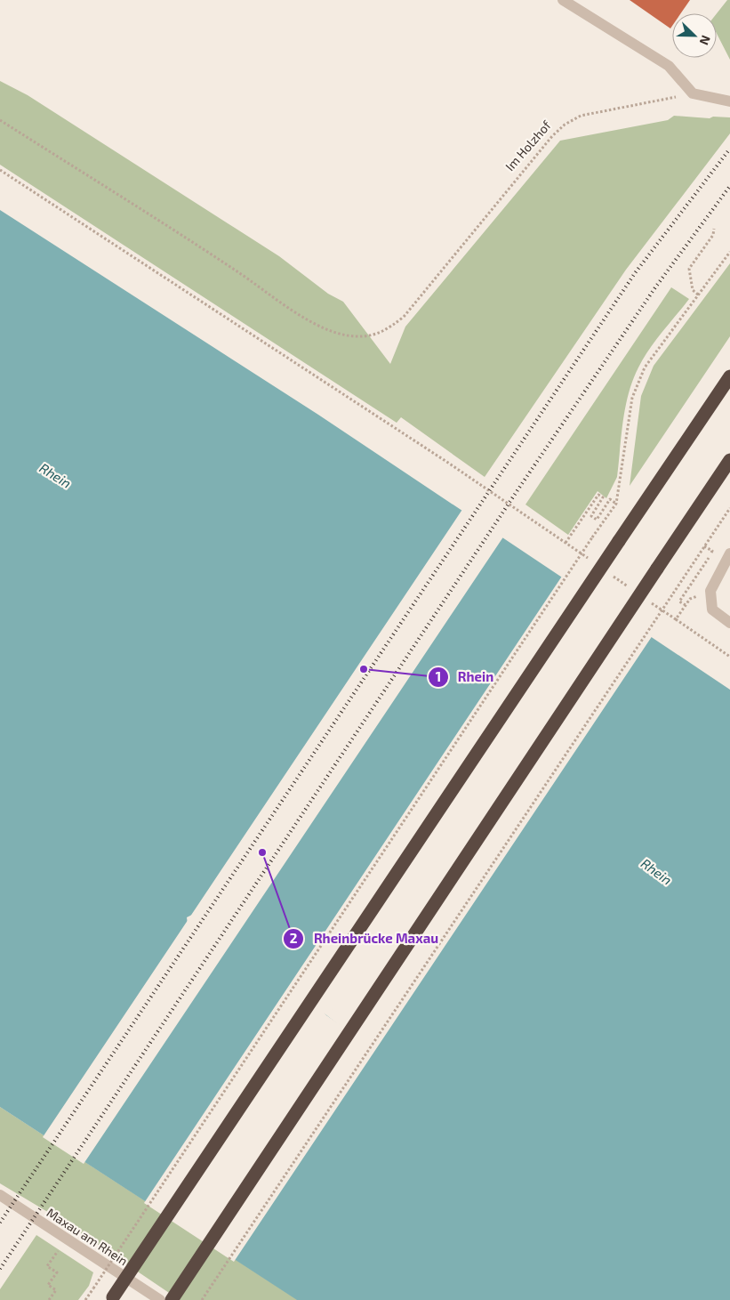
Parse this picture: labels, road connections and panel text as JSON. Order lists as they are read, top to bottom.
{
  "streets": {
    "street": ["Maxau am Rhein"],
    "path": ["Im Holzhof"]
  },
  "water": ["Rhein"],
  "places": ["Rhein", "Rheinbrücke Maxau"],
  "north": "bottom right"
}
